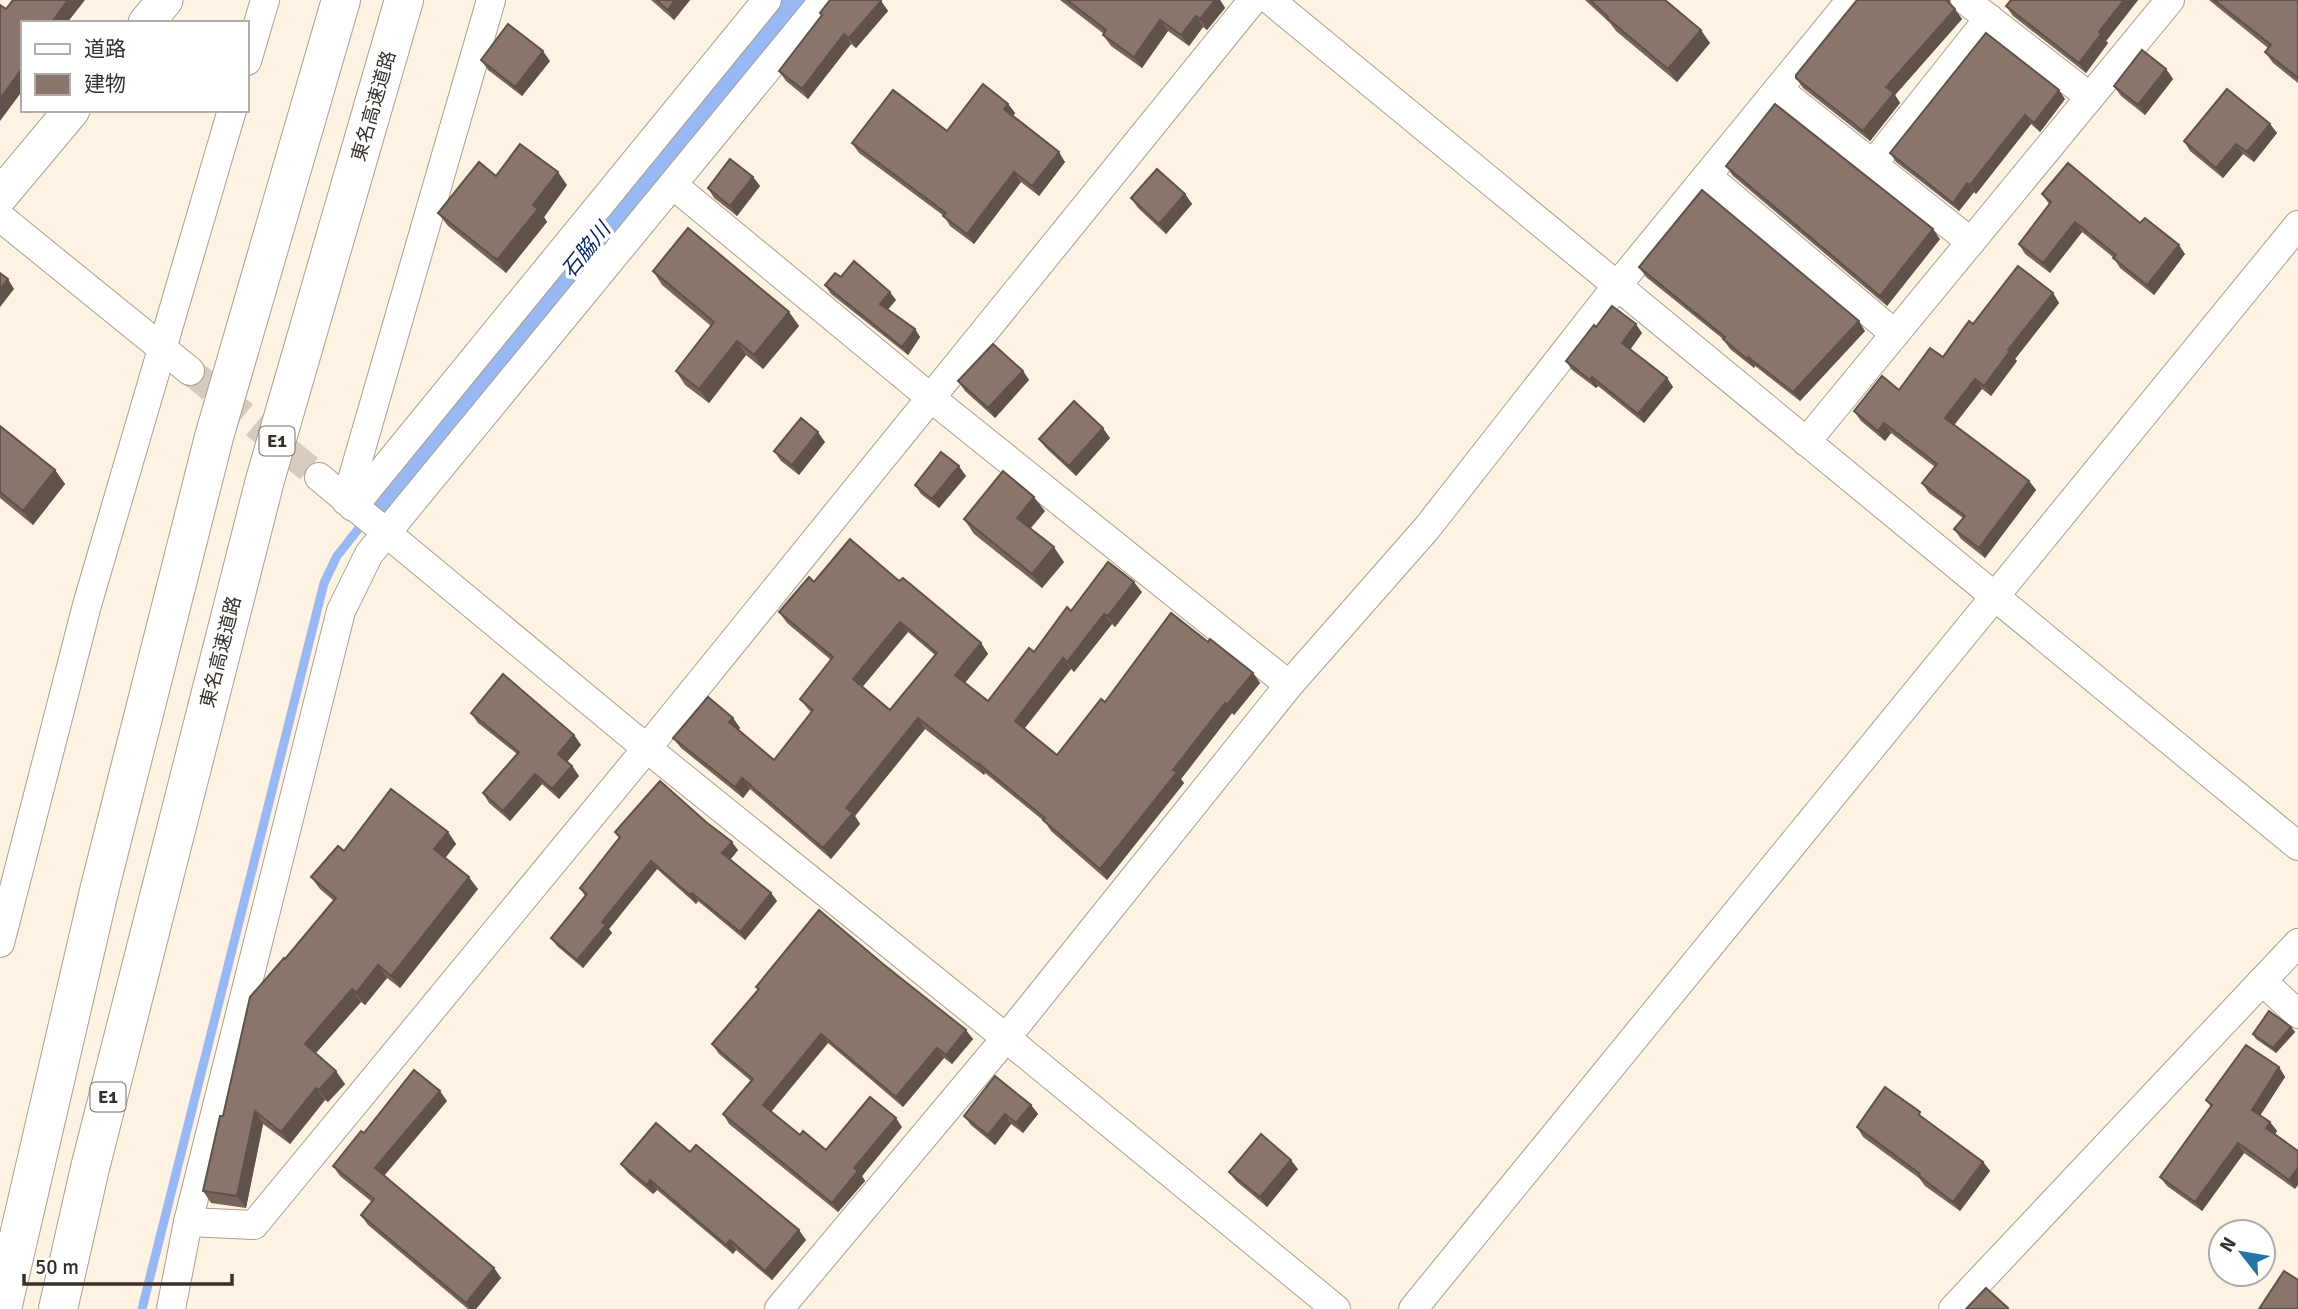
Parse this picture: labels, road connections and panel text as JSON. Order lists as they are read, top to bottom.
{
  "streets": {
    "highway": ["東名高速道路", "E1"]
  },
  "water": ["石脇川"],
  "legend": ["道路", "建物"],
  "scale_bar": "50 m",
  "north": "top left"
}
